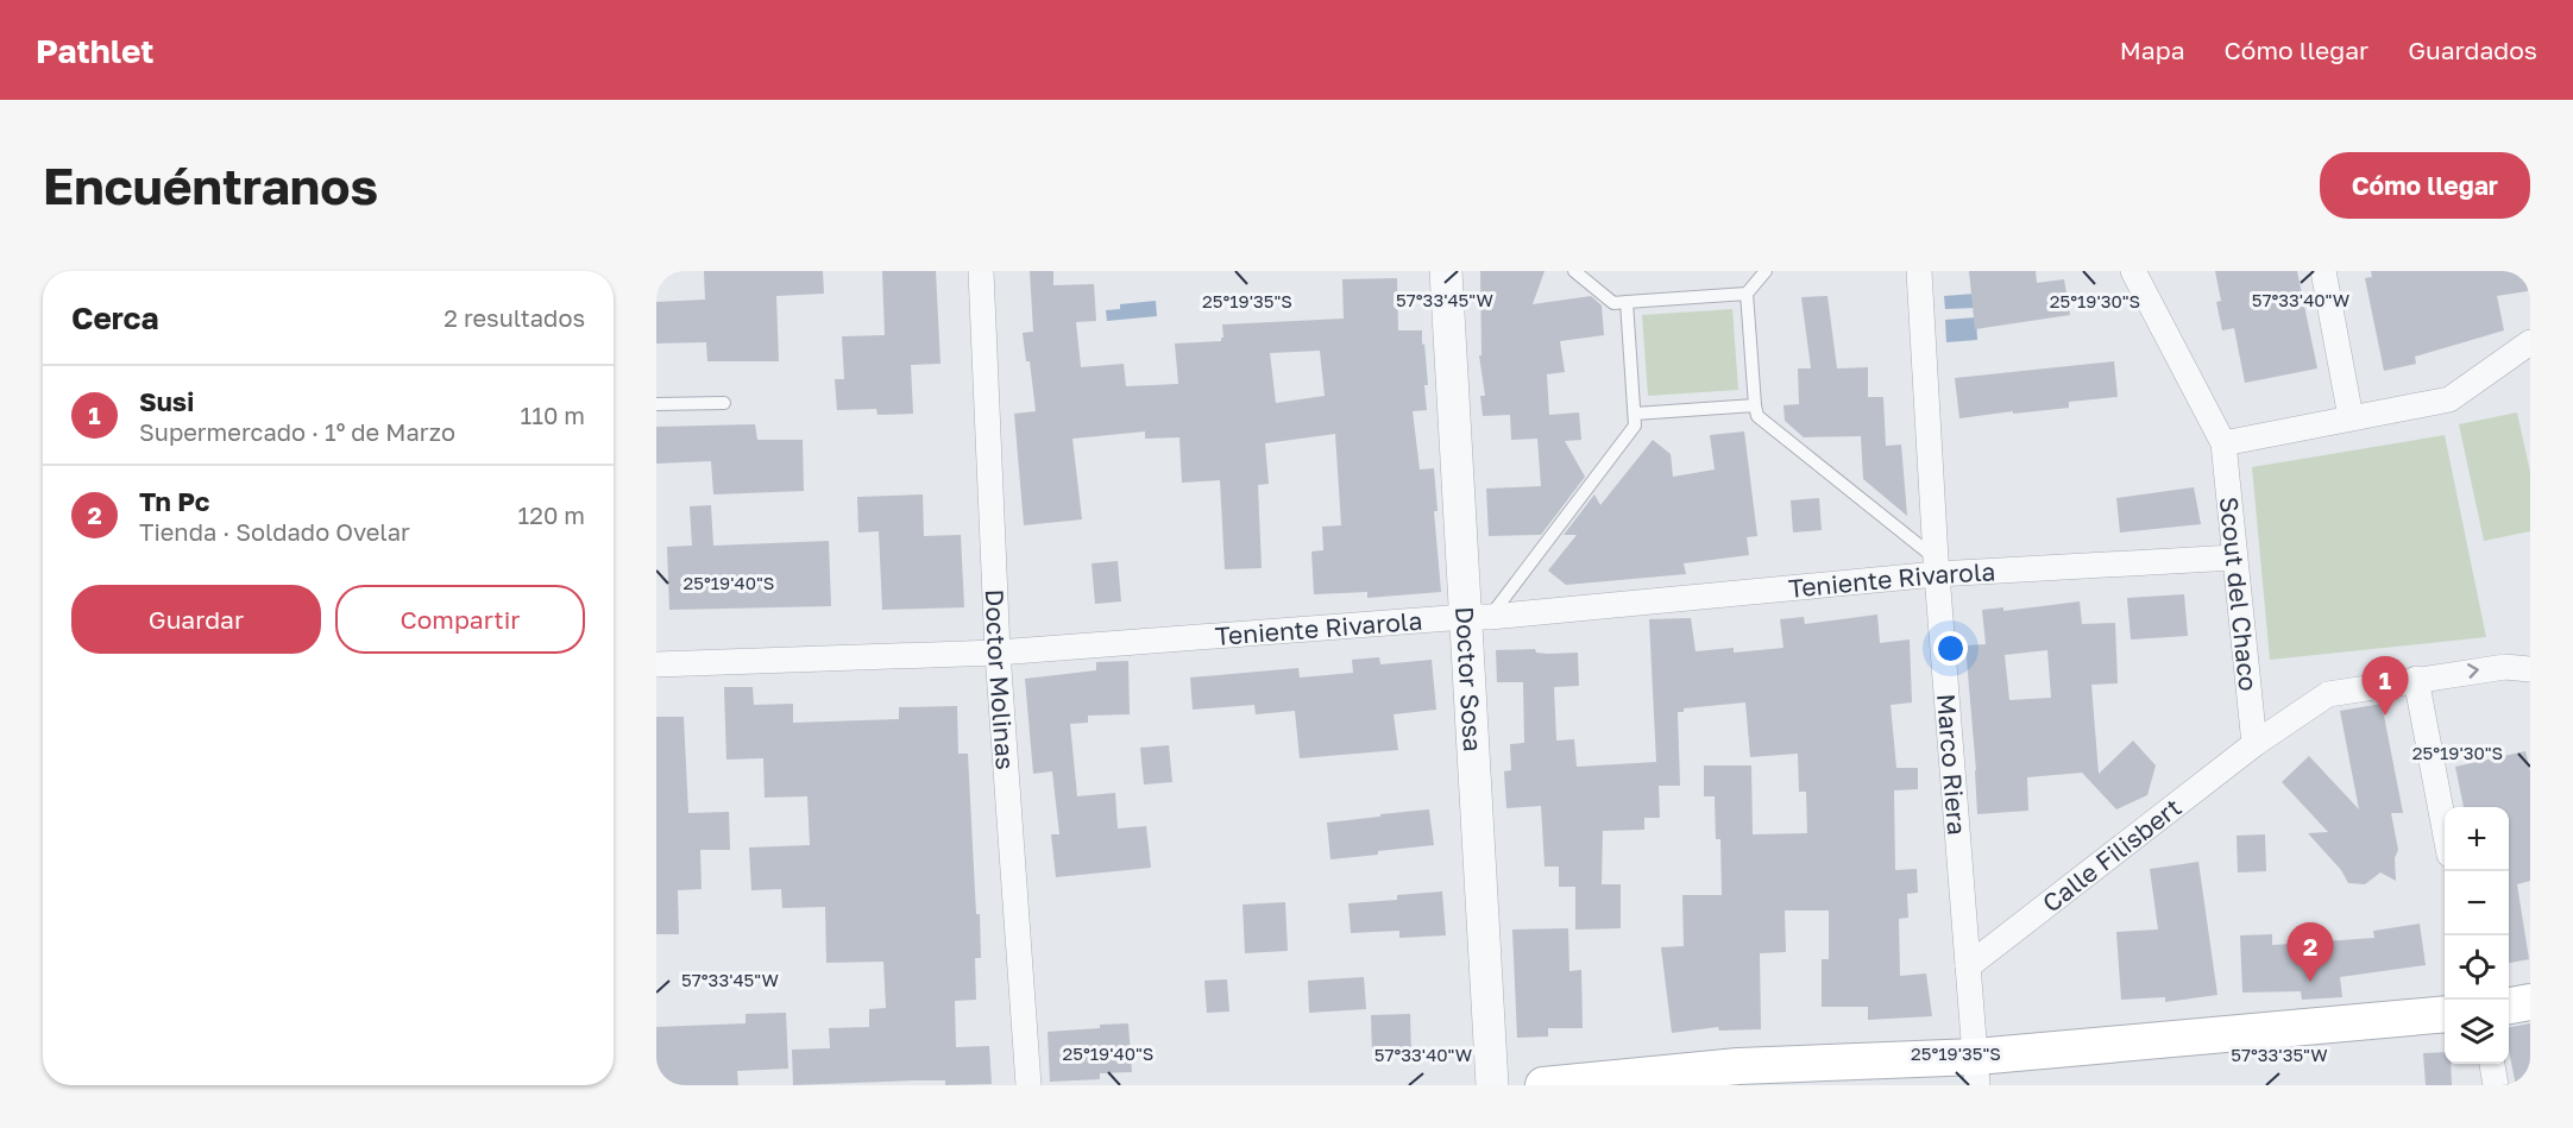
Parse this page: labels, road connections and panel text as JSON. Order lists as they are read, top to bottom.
{
  "streets": {
    "street": [
      "Teniente Rivarola",
      "Scout del Chaco",
      "Doctor Sosa",
      "Doctor Molinas",
      "Marco Riera",
      "Calle Filisbert"
    ]
  },
  "crossings": [
    ["Teniente Rivarola", "Scout del Chaco"],
    ["Teniente Rivarola", "Doctor Sosa"],
    ["Teniente Rivarola", "Doctor Molinas"],
    ["Teniente Rivarola", "Marco Riera"],
    ["Scout del Chaco", "Calle Filisbert"],
    ["Marco Riera", "Calle Filisbert"]
  ],
  "page": {
    "header": "Pathlet",
    "nav": ["Mapa", "Cómo llegar", "Guardados"],
    "buttons": [
      "Cómo llegar",
      ["Guardar", "Compartir"]
    ],
    "title": "Encuéntranos",
    "heading": ["Cerca", "2 resultados"],
    "list": [
      {
        "mark": "1",
        "name": "Susi",
        "note": "Supermercado · 1º de Marzo",
        "value": "110 m"
      },
      {
        "mark": "2",
        "name": "Tn Pc",
        "note": "Tienda · Soldado Ovelar",
        "value": "120 m"
      }
    ],
    "pins": ["1", "2"],
    "map_buttons": ["+", "−"]
  },
  "coordinates": [
    "57°33'45\"W",
    "57°33'40\"W",
    "25°19'35\"S",
    "25°19'30\"S",
    "25°19'40\"S",
    "57°33'35\"W"
  ]
}
